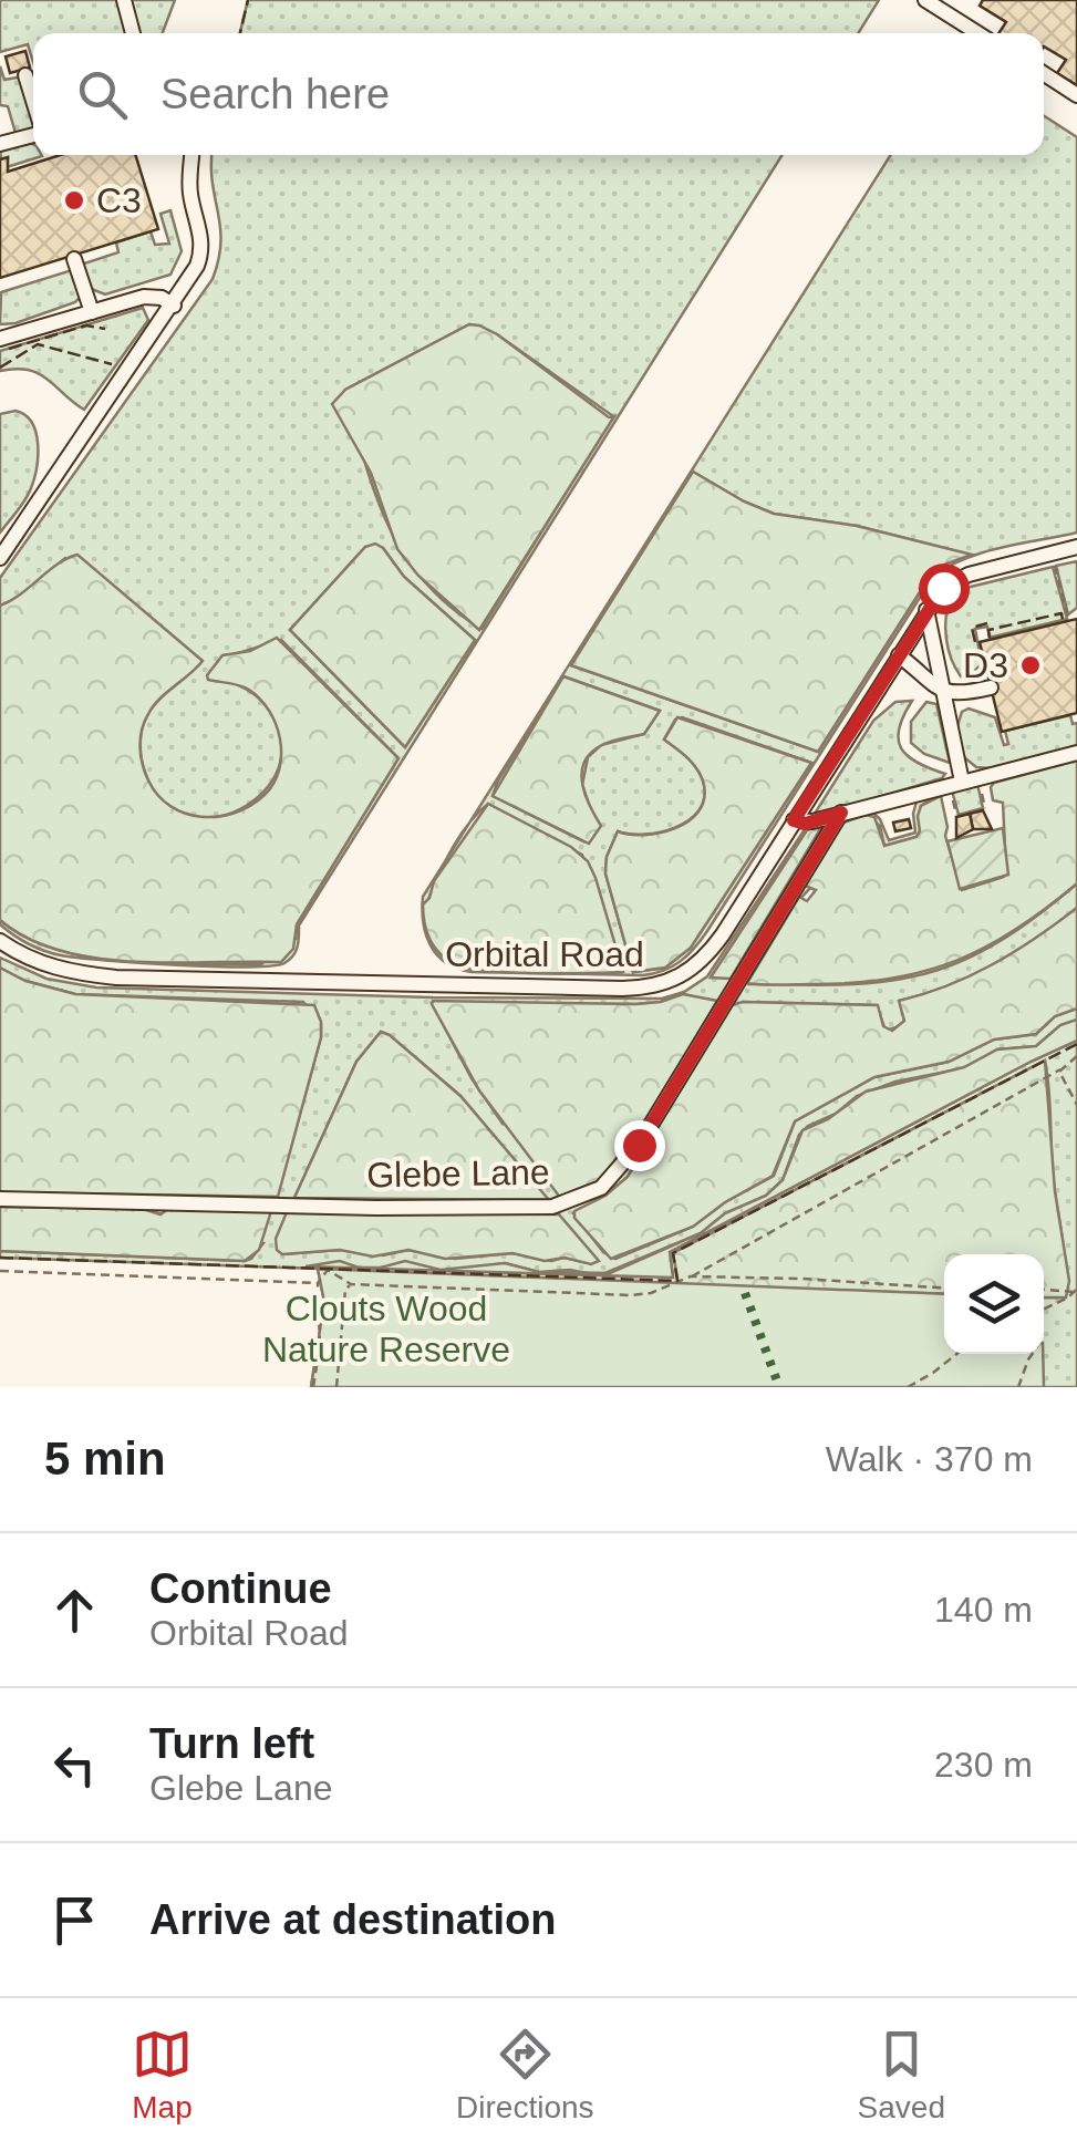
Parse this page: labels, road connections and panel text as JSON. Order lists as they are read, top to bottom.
{
  "streets": {
    "lane": ["Orbital Road", "Glebe Lane"]
  },
  "parks": ["Clouts Wood Nature Reserve"],
  "places": ["C3", "D3"],
  "page": {
    "search": "Search here",
    "heading": ["5 min", "Walk · 370 m"],
    "list": [
      ["Continue", "Orbital Road", "140 m"],
      ["Turn left", "Glebe Lane", "230 m"],
      "Arrive at destination"
    ],
    "nav": ["Map", "Directions", "Saved"]
  }
}
